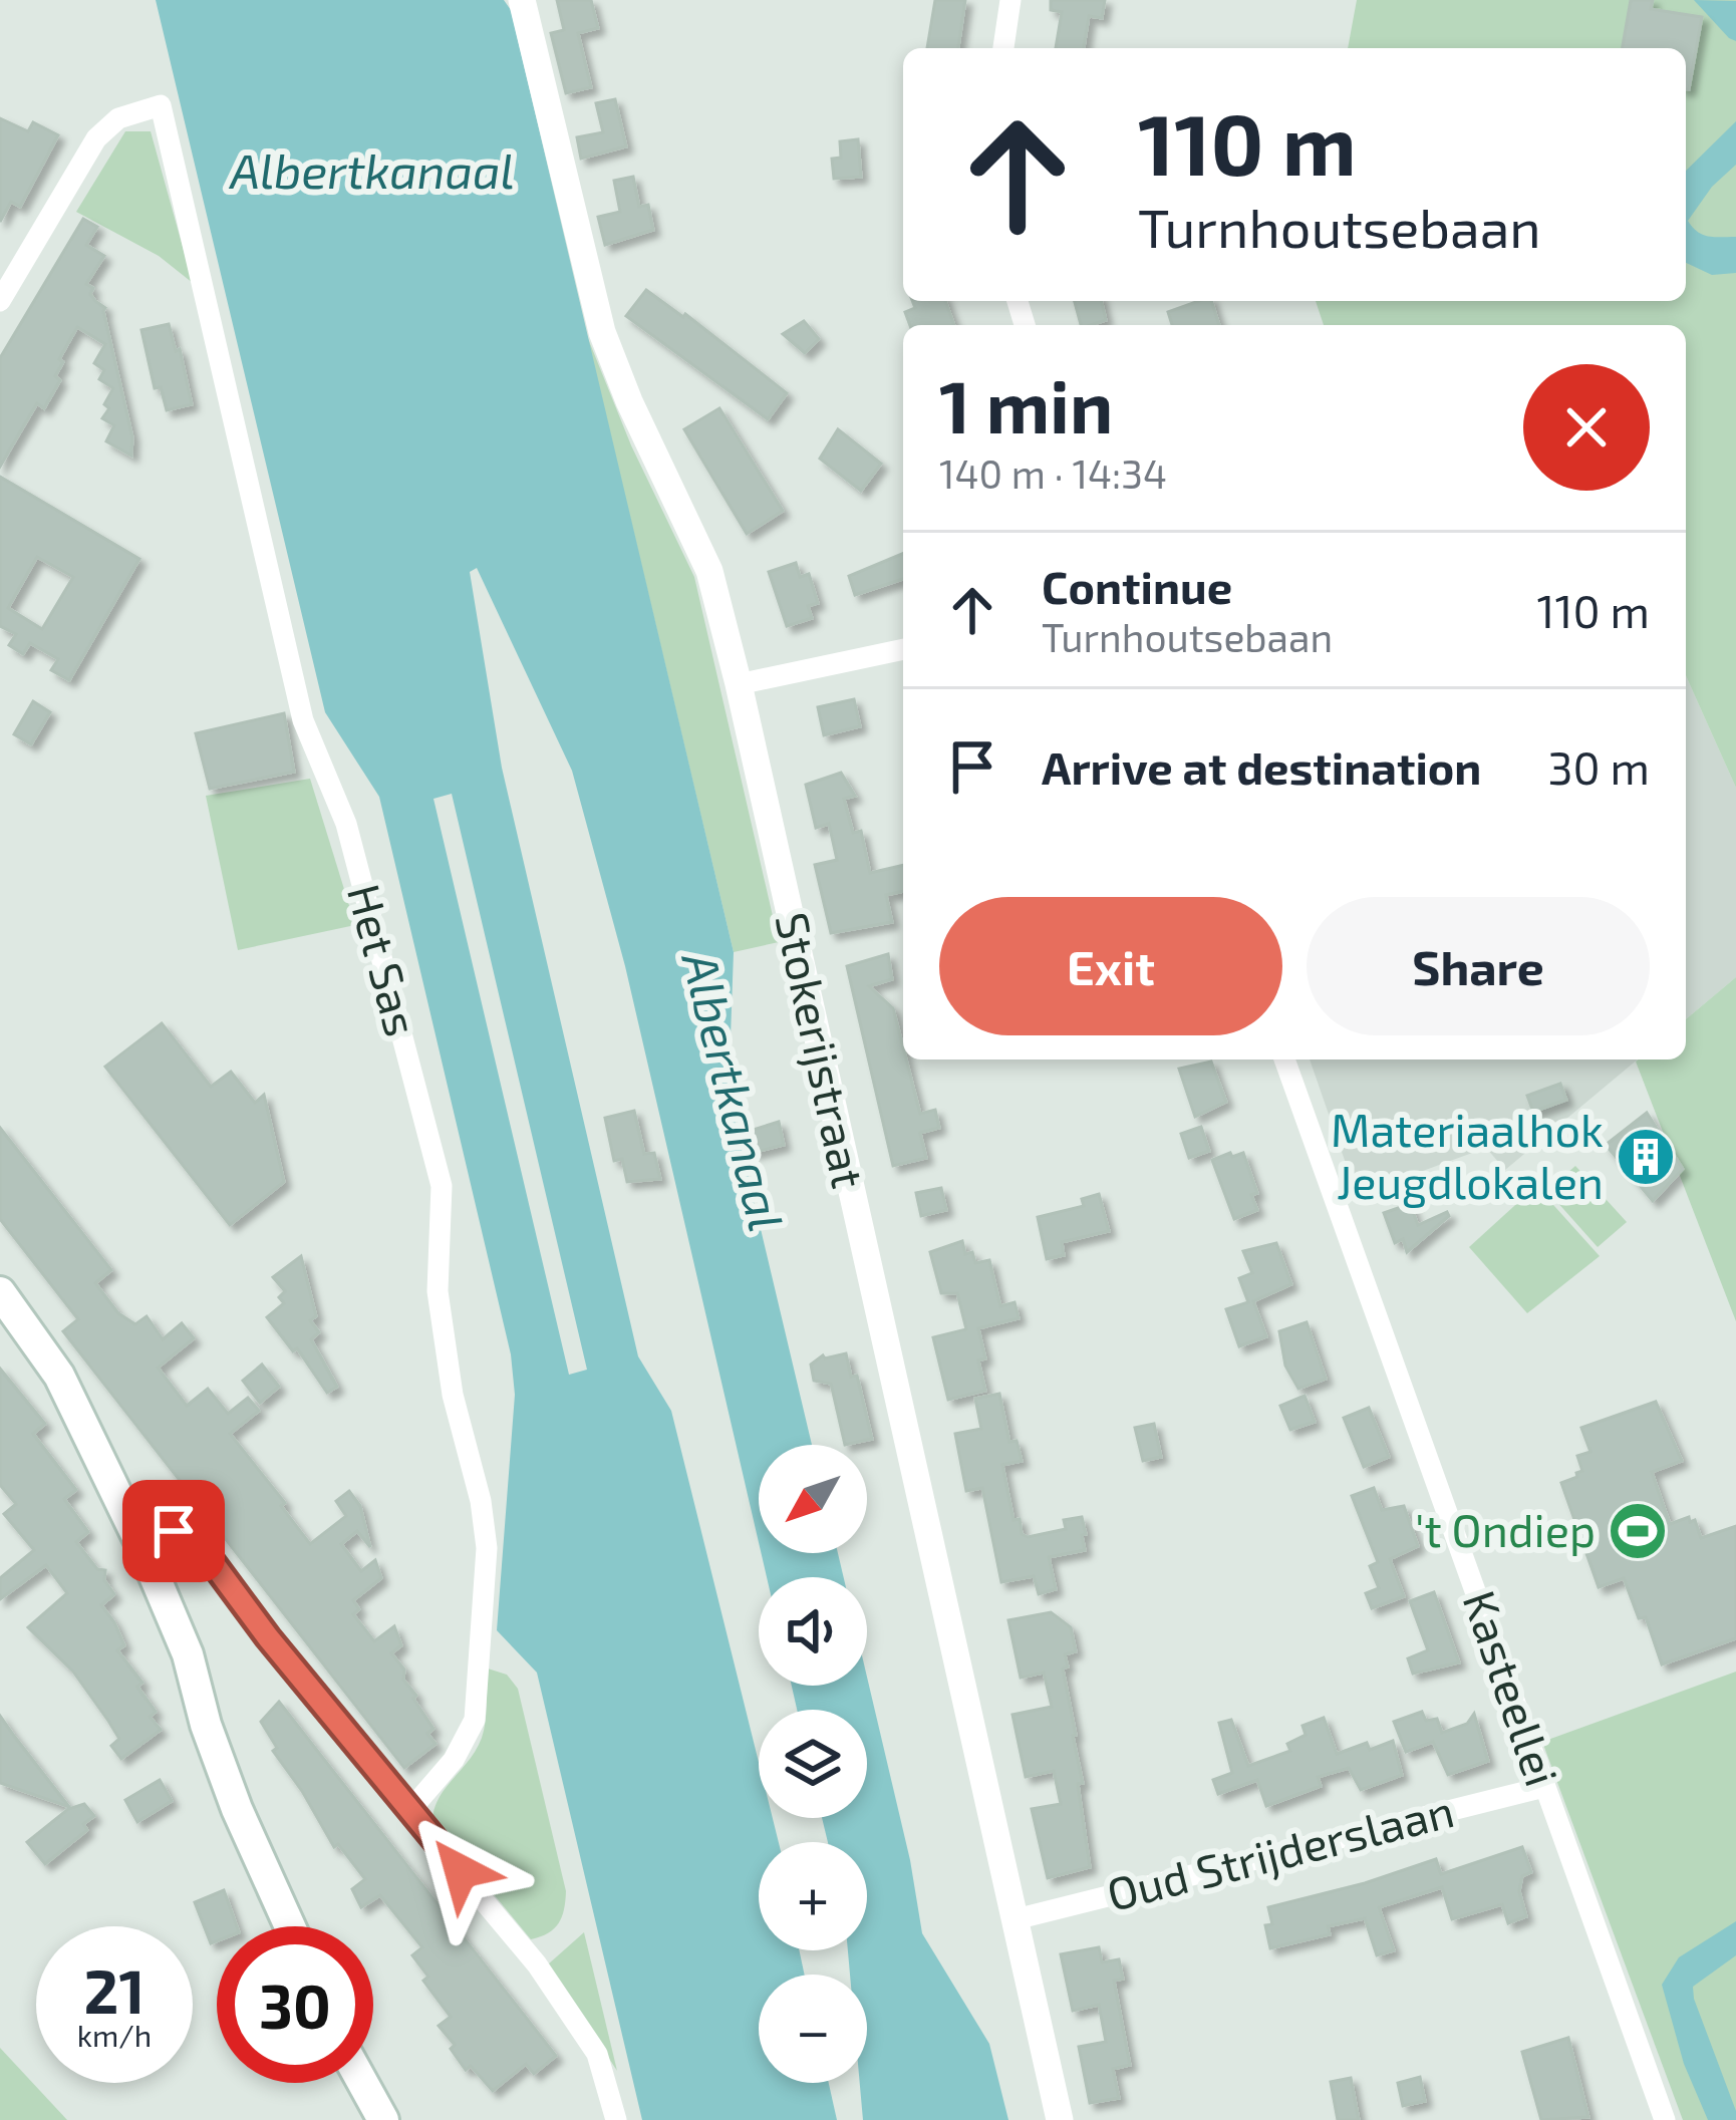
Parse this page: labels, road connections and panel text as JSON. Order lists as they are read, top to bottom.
{
  "streets": {
    "street": [
      "Het Sas",
      "Stokerijstraat",
      "Kasteellei",
      "Oud Strijderslaan"
    ]
  },
  "crossings": [
    ["Stokerijstraat", "Oud Strijderslaan"],
    ["Kasteellei", "Oud Strijderslaan"]
  ],
  "water": ["Albertkanaal"],
  "places": {
    "building": ["Materiaalhok Jeugdlokalen"],
    "sports": ["'t Ondiep"]
  },
  "north": "bottom left",
  "page": {
    "turn": ["110 m", "Turnhoutsebaan"],
    "heading": ["1 min", "140 m · 14:34"],
    "list": [
      {
        "name": "Continue",
        "note": "Turnhoutsebaan",
        "value": "110 m"
      },
      {
        "name": "Arrive at destination",
        "value": "30 m"
      }
    ],
    "buttons": ["Exit", "Share"],
    "map_buttons": ["+", "−"],
    "speed": "21 km/h",
    "limit": "30"
  }
}
